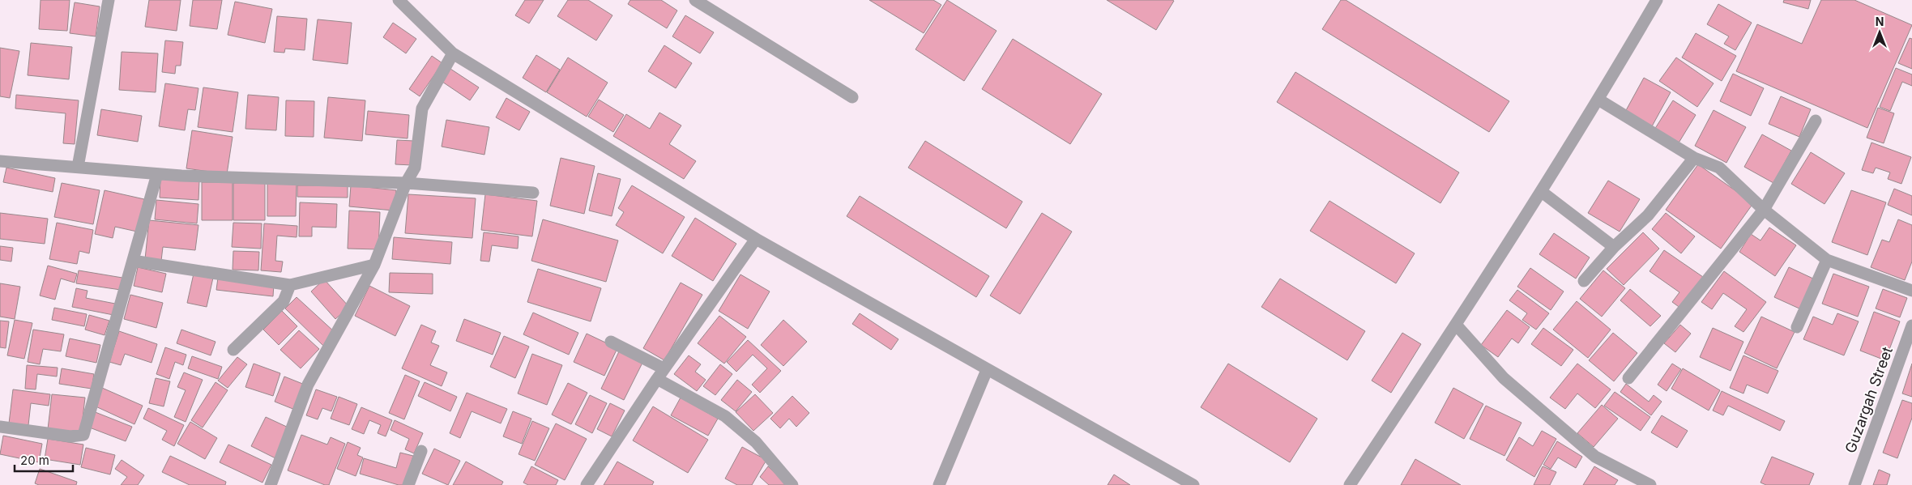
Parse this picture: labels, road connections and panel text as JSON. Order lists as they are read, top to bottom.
{
  "streets": {
    "street": ["Guzargah Street"]
  },
  "scale_bar": "20 m",
  "north": "top"
}
